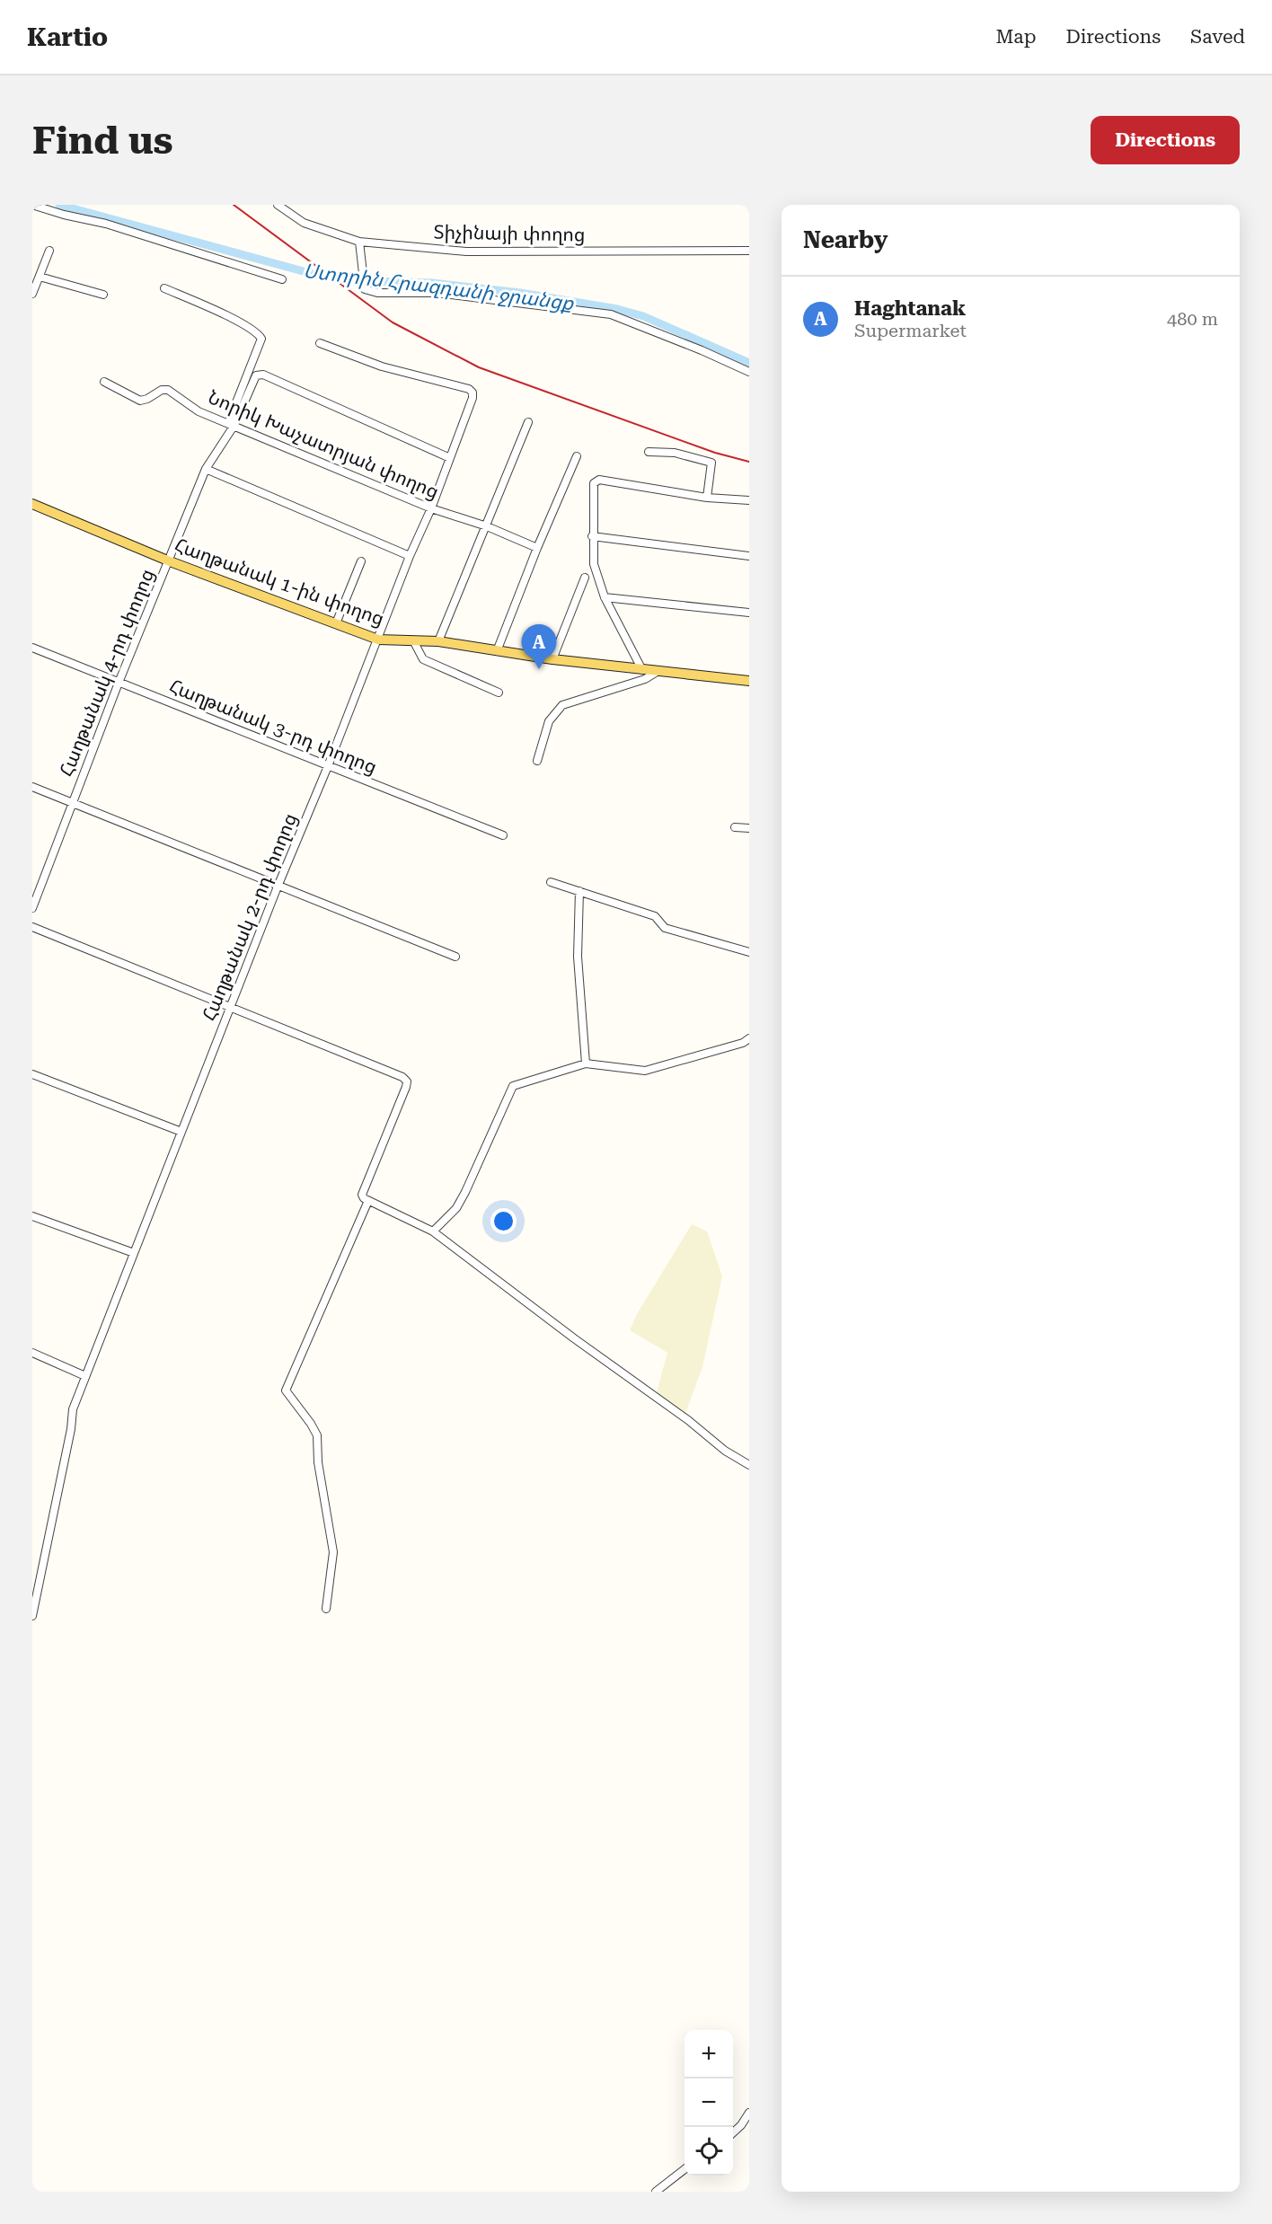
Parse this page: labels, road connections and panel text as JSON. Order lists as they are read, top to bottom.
{
  "streets": {
    "main road": ["Հաղթանակ 1-ին փողոց"],
    "street": [
      "Տիչինայի փողոց",
      "Նորիկ Խաչատրյան փողոց",
      "Հաղթանակ 4-րդ փողոց",
      "Հաղթանակ 3-րդ փողոց",
      "Հաղթանակ 2-րդ փողոց"
    ]
  },
  "crossings": [
    ["Նորիկ Խաչատրյան փողոց", "Հաղթանակ 4-րդ փողոց"],
    ["Նորիկ Խաչատրյան փողոց", "Հաղթանակ 2-րդ փողոց"],
    ["Հաղթանակ 1-ին փողոց", "Հաղթանակ 4-րդ փողոց"],
    ["Հաղթանակ 1-ին փողոց", "Հաղթանակ 2-րդ փողոց"],
    ["Հաղթանակ 4-րդ փողոց", "Հաղթանակ 3-րդ փողոց"],
    ["Հաղթանակ 3-րդ փողոց", "Հաղթանակ 2-րդ փողոց"]
  ],
  "water": ["Ստորին Հրազդանի ջրանցք"],
  "page": {
    "header": "Kartio",
    "nav": ["Map", "Directions", "Saved"],
    "buttons": "Directions",
    "title": "Find us",
    "heading": "Nearby",
    "list": [
      {
        "mark": "A",
        "name": "Haghtanak",
        "note": "Supermarket",
        "value": "480 m"
      }
    ],
    "pins": "A",
    "map_buttons": ["+", "−"]
  }
}
